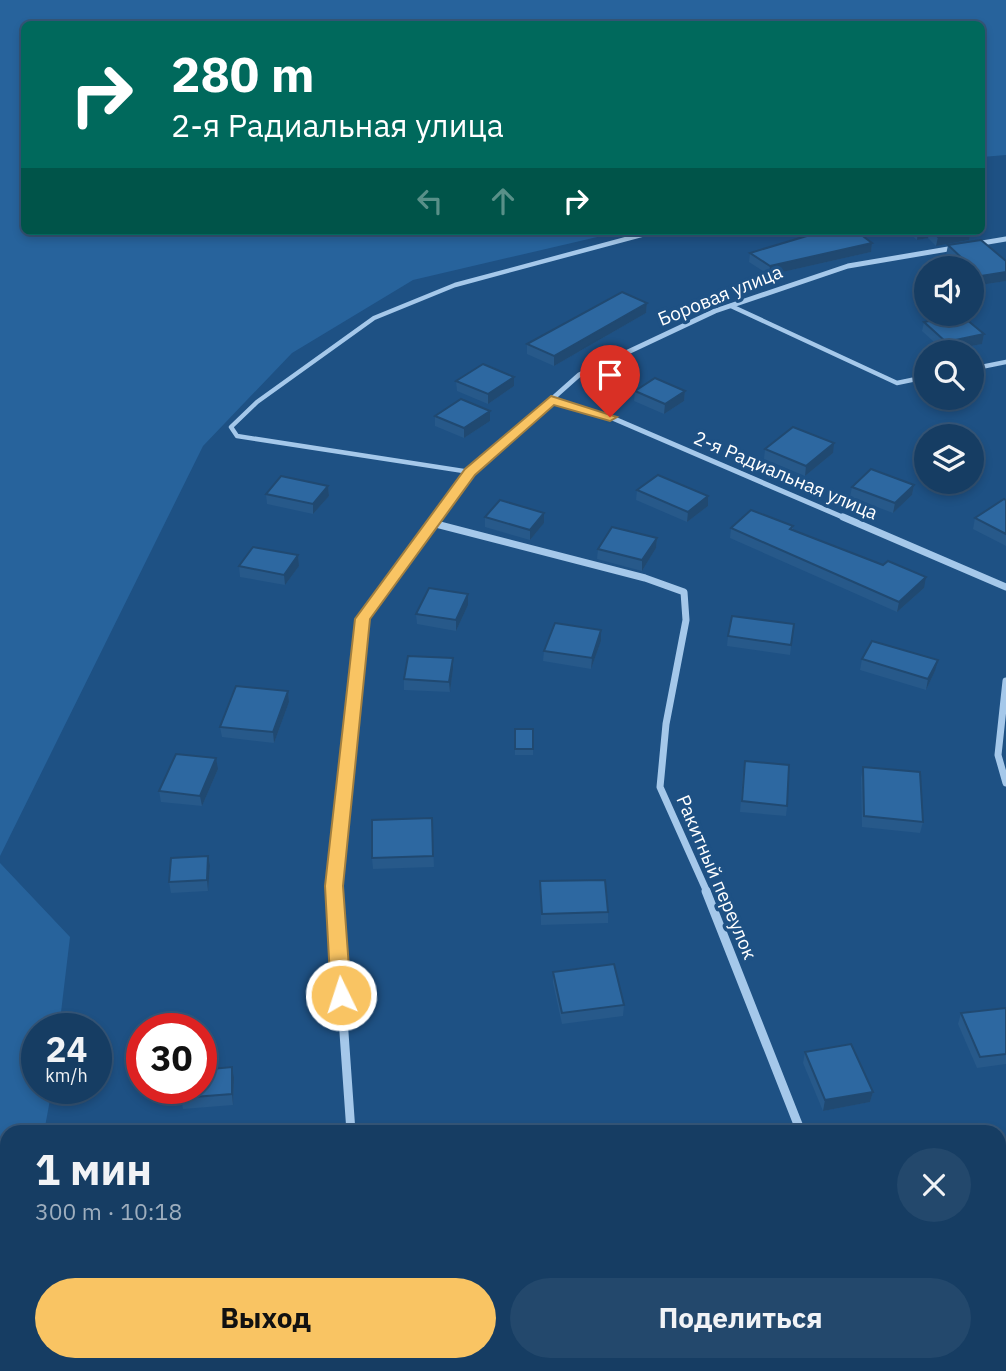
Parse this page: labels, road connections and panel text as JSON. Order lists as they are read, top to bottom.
{
  "streets": {
    "street": ["Боровая улица", "2-я Радиальная улица", "Ракитный переулок"]
  },
  "crossings": [
    ["Боровая улица", "2-я Радиальная улица"],
    ["Боровая улица", "Ракитный переулок"]
  ],
  "page": {
    "turn": ["280 m", "2-я Радиальная улица"],
    "speed": "24 km/h",
    "limit": "30",
    "heading": ["1 мин", "300 m · 10:18"],
    "buttons": ["Выход", "Поделиться"]
  }
}
